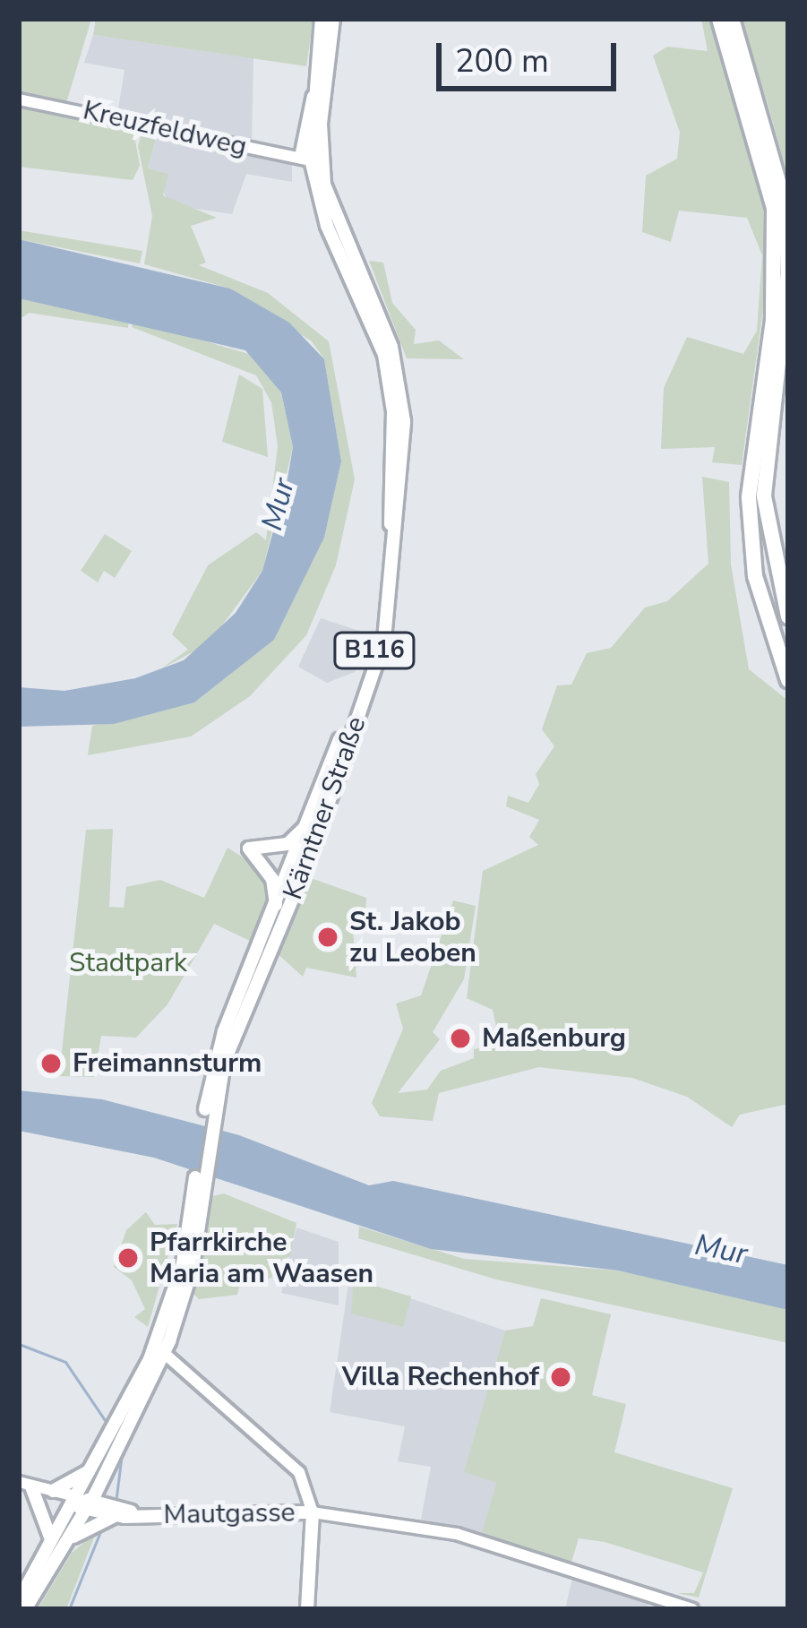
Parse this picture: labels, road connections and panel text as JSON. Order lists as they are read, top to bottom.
{
  "streets": {
    "main road": [
      "Kreuzfeldweg",
      "B116",
      "Kärntner Straße",
      "Mautgasse"
    ]
  },
  "crossings": [
    ["Kreuzfeldweg", "Kärntner Straße"],
    ["B116", "Kärntner Straße"],
    ["B116", "Mautgasse"]
  ],
  "water": ["Mur"],
  "parks": ["Stadtpark"],
  "places": [
    "St. Jakob zu Leoben",
    "Maßenburg",
    "Freimannsturm",
    "Pfarrkirche Maria am Waasen",
    "Villa Rechenhof"
  ],
  "scale_bar": "200 m"
}
